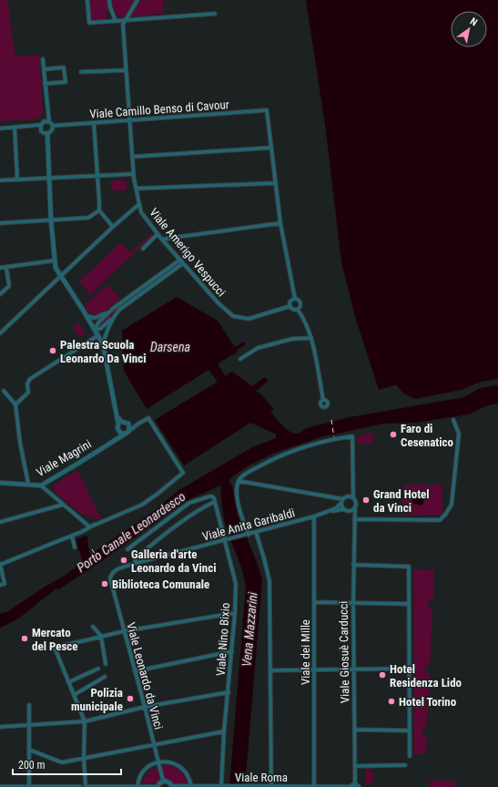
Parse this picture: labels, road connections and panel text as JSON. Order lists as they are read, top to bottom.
{
  "streets": {
    "street": [
      "Viale Camillo Benso di Cavour",
      "Viale Amerigo Vespucci",
      "Viale Magrini",
      "Viale Anita Garibaldi",
      "Viale Nino Bixio",
      "Viale dei Mille",
      "Viale Giosuè Carducci",
      "Viale Leonardo da Vinci",
      "Viale Roma"
    ]
  },
  "crossings": [
    ["Viale Camillo Benso di Cavour", "Viale Amerigo Vespucci"],
    ["Viale Anita Garibaldi", "Viale Nino Bixio"],
    ["Viale Anita Garibaldi", "Viale dei Mille"],
    ["Viale Anita Garibaldi", "Viale Giosuè Carducci"],
    ["Viale Anita Garibaldi", "Viale Leonardo da Vinci"],
    ["Viale Nino Bixio", "Viale Roma"],
    ["Viale dei Mille", "Viale Roma"]
  ],
  "water": ["Darsena", "Porto Canale Leonardesco", "Vena Mazzarini"],
  "places": [
    "Palestra Scuola Leonardo Da Vinci",
    "Faro di Cesenatico",
    "Grand Hotel da Vinci",
    "Galleria d'arte Leonardo da Vinci",
    "Biblioteca Comunale",
    "Mercato del Pesce",
    "Hotel Residenza Lido",
    "Polizia municipale",
    "Hotel Torino"
  ],
  "scale_bar": "200 m",
  "north": "top right"
}
